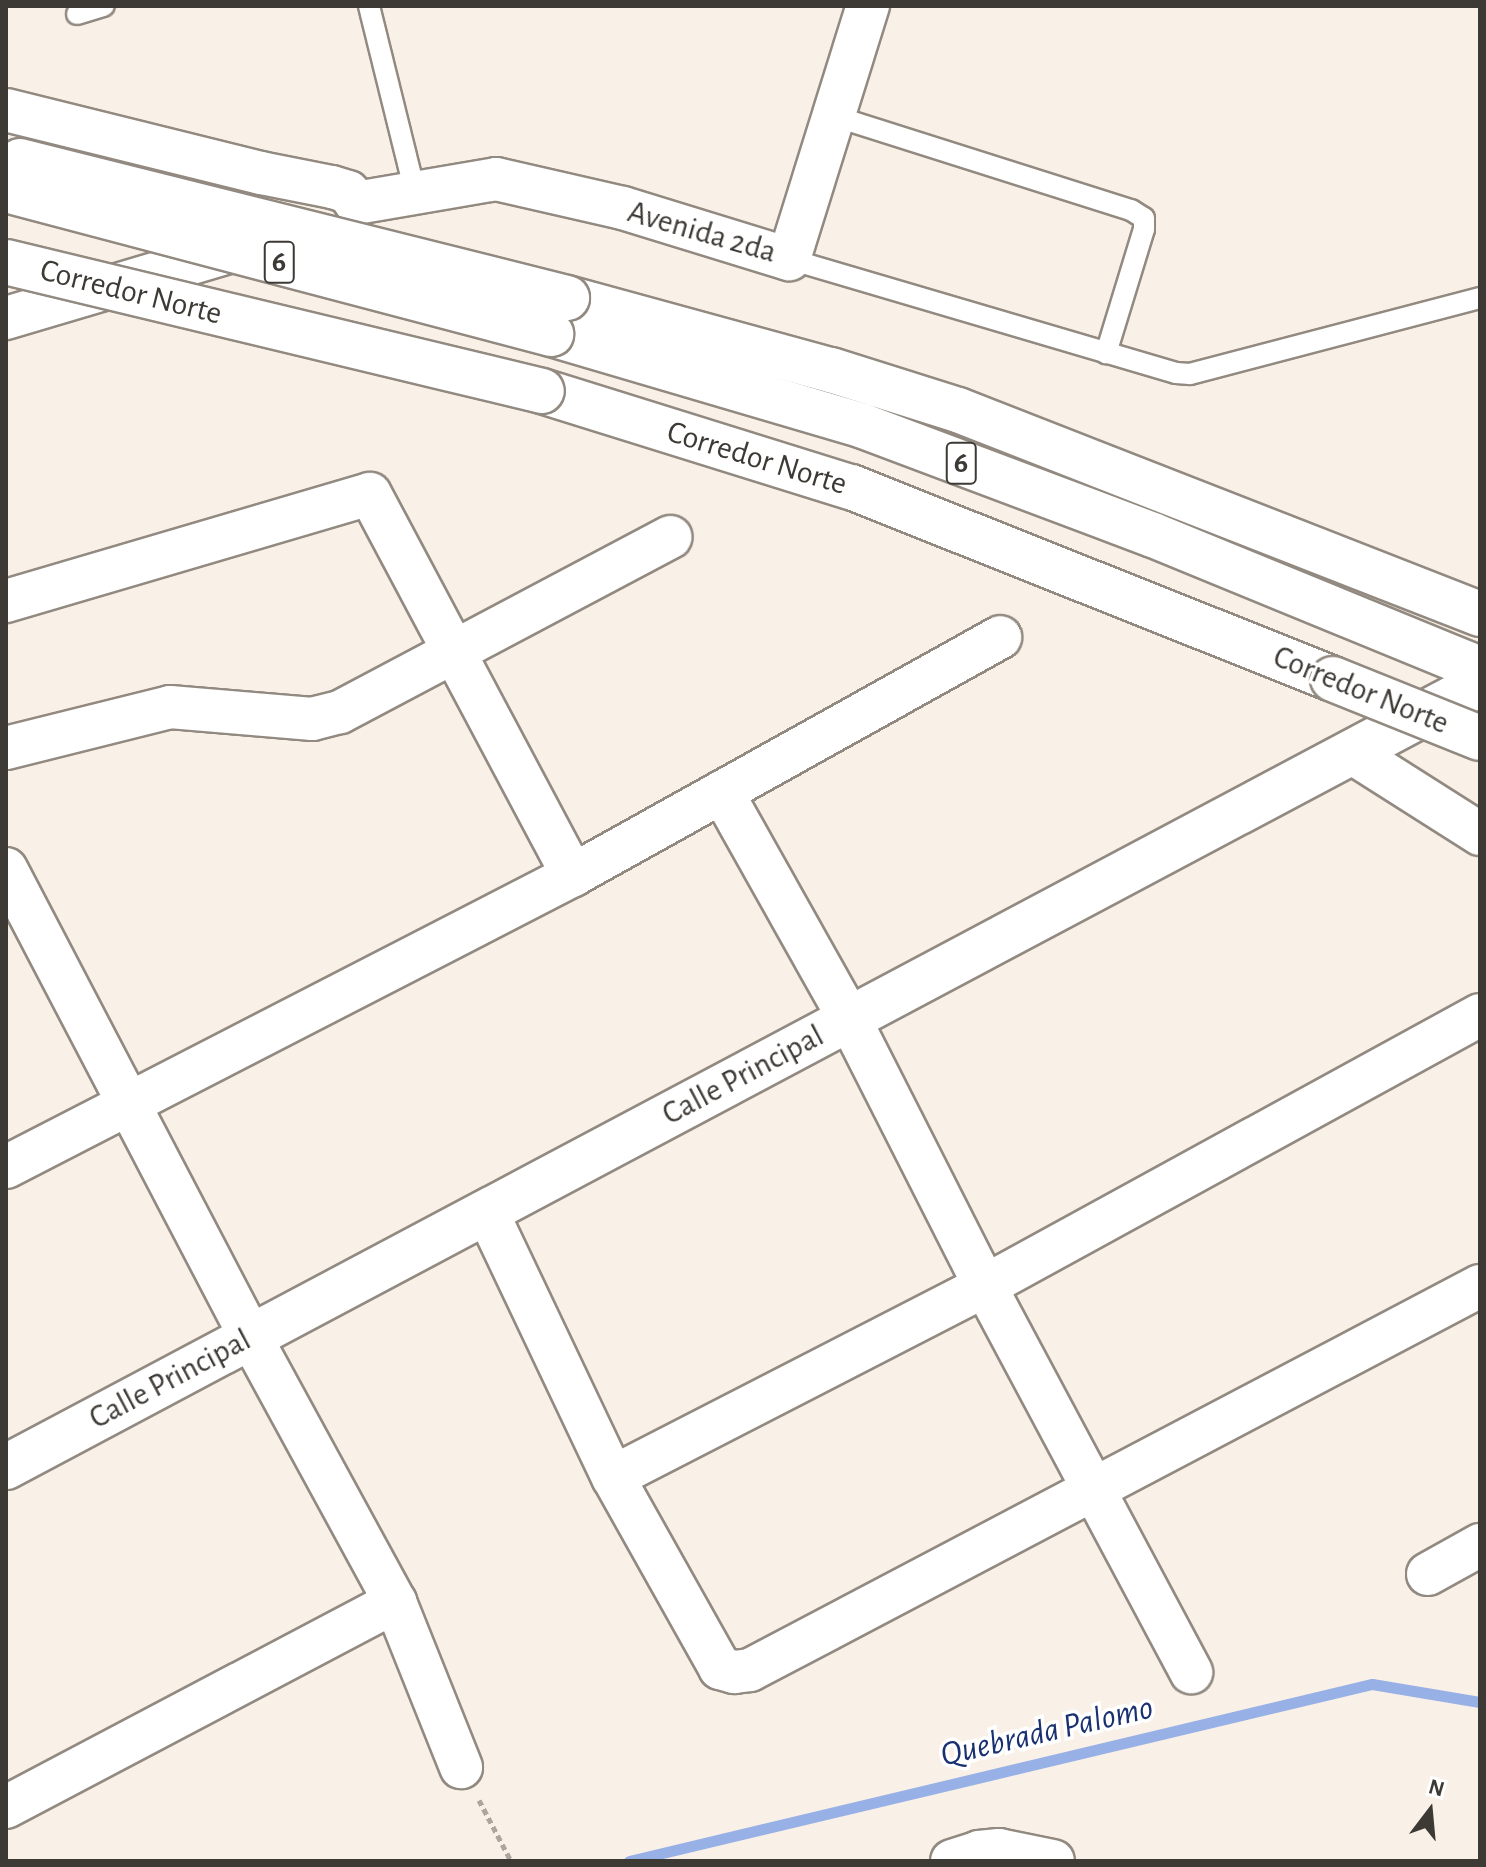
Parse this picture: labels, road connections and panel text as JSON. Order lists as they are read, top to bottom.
{
  "streets": {
    "main road": ["6", "Corredor Norte", "Calle Principal"],
    "street": ["Avenida 2da"]
  },
  "water": ["Quebrada Palomo"],
  "north": "top"
}
